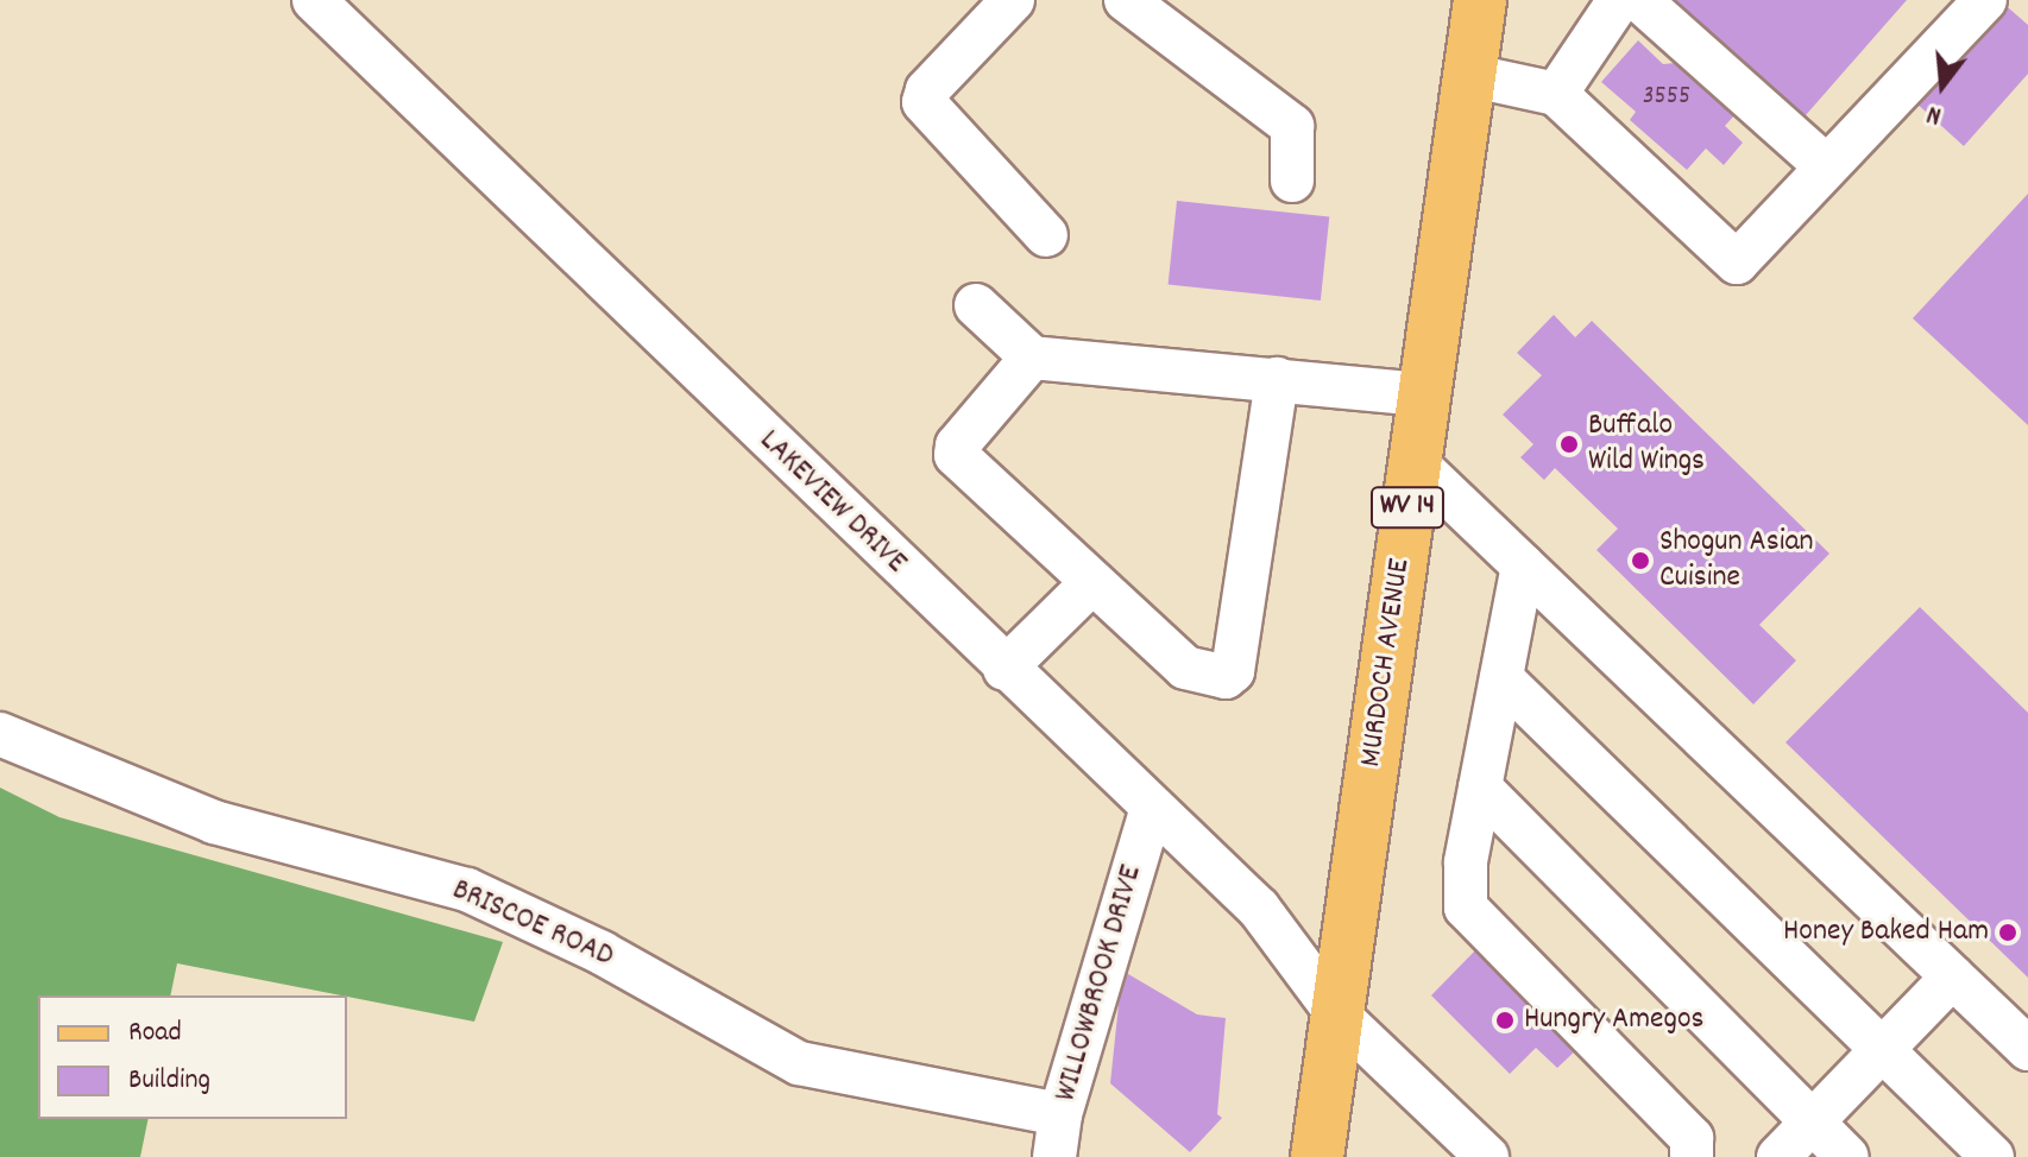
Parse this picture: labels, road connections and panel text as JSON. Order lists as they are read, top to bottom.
{
  "streets": {
    "main road": ["WV 14", "MURDOCH AVENUE"],
    "street": ["LAKEVIEW DRIVE", "BRISCOE ROAD", "WILLOWBROOK DRIVE"]
  },
  "crossings": [
    ["LAKEVIEW DRIVE", "MURDOCH AVENUE"],
    ["LAKEVIEW DRIVE", "WILLOWBROOK DRIVE"],
    ["BRISCOE ROAD", "WILLOWBROOK DRIVE"]
  ],
  "places": [
    "Buffalo Wild Wings",
    "Shogun Asian Cuisine",
    "Honey Baked Ham",
    "Hungry Amegos"
  ],
  "house_numbers": ["3555"],
  "legend": ["Road", "Building"],
  "north": "bottom"
}
